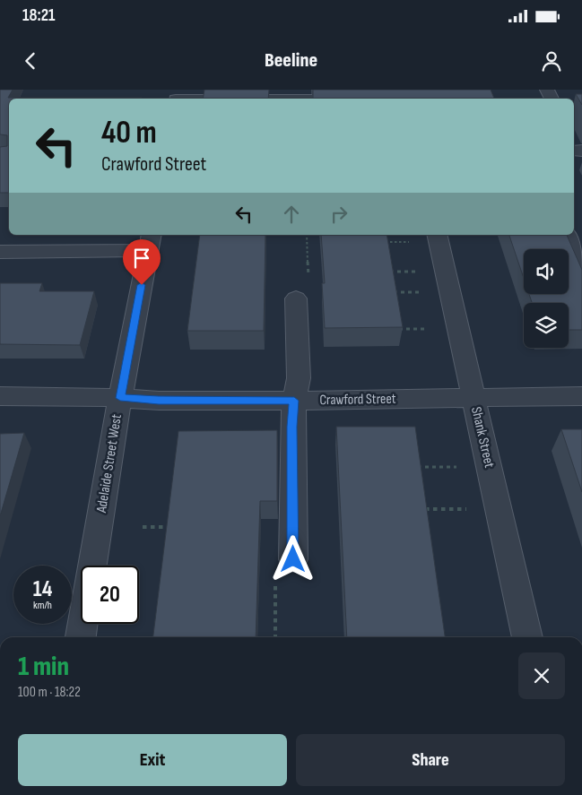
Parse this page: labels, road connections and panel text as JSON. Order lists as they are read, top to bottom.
{
  "streets": {
    "street": ["Crawford Street", "Shank Street", "Adelaide Street West"]
  },
  "crossings": [
    ["Crawford Street", "Shank Street"],
    ["Crawford Street", "Adelaide Street West"]
  ],
  "page": {
    "status": "18:21",
    "header": "Beeline",
    "turn": ["40 m", "Crawford Street"],
    "speed": "14 km/h",
    "limit": "20",
    "heading": ["1 min", "100 m · 18:22"],
    "buttons": ["Exit", "Share"]
  }
}
